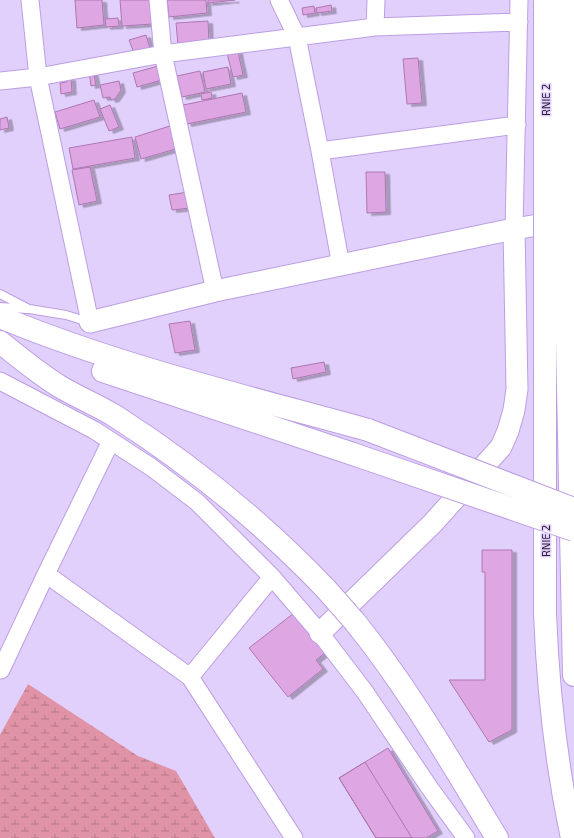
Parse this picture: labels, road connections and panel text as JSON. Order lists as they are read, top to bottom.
{
  "streets": {
    "highway": ["RNIE 2"]
  }
}
